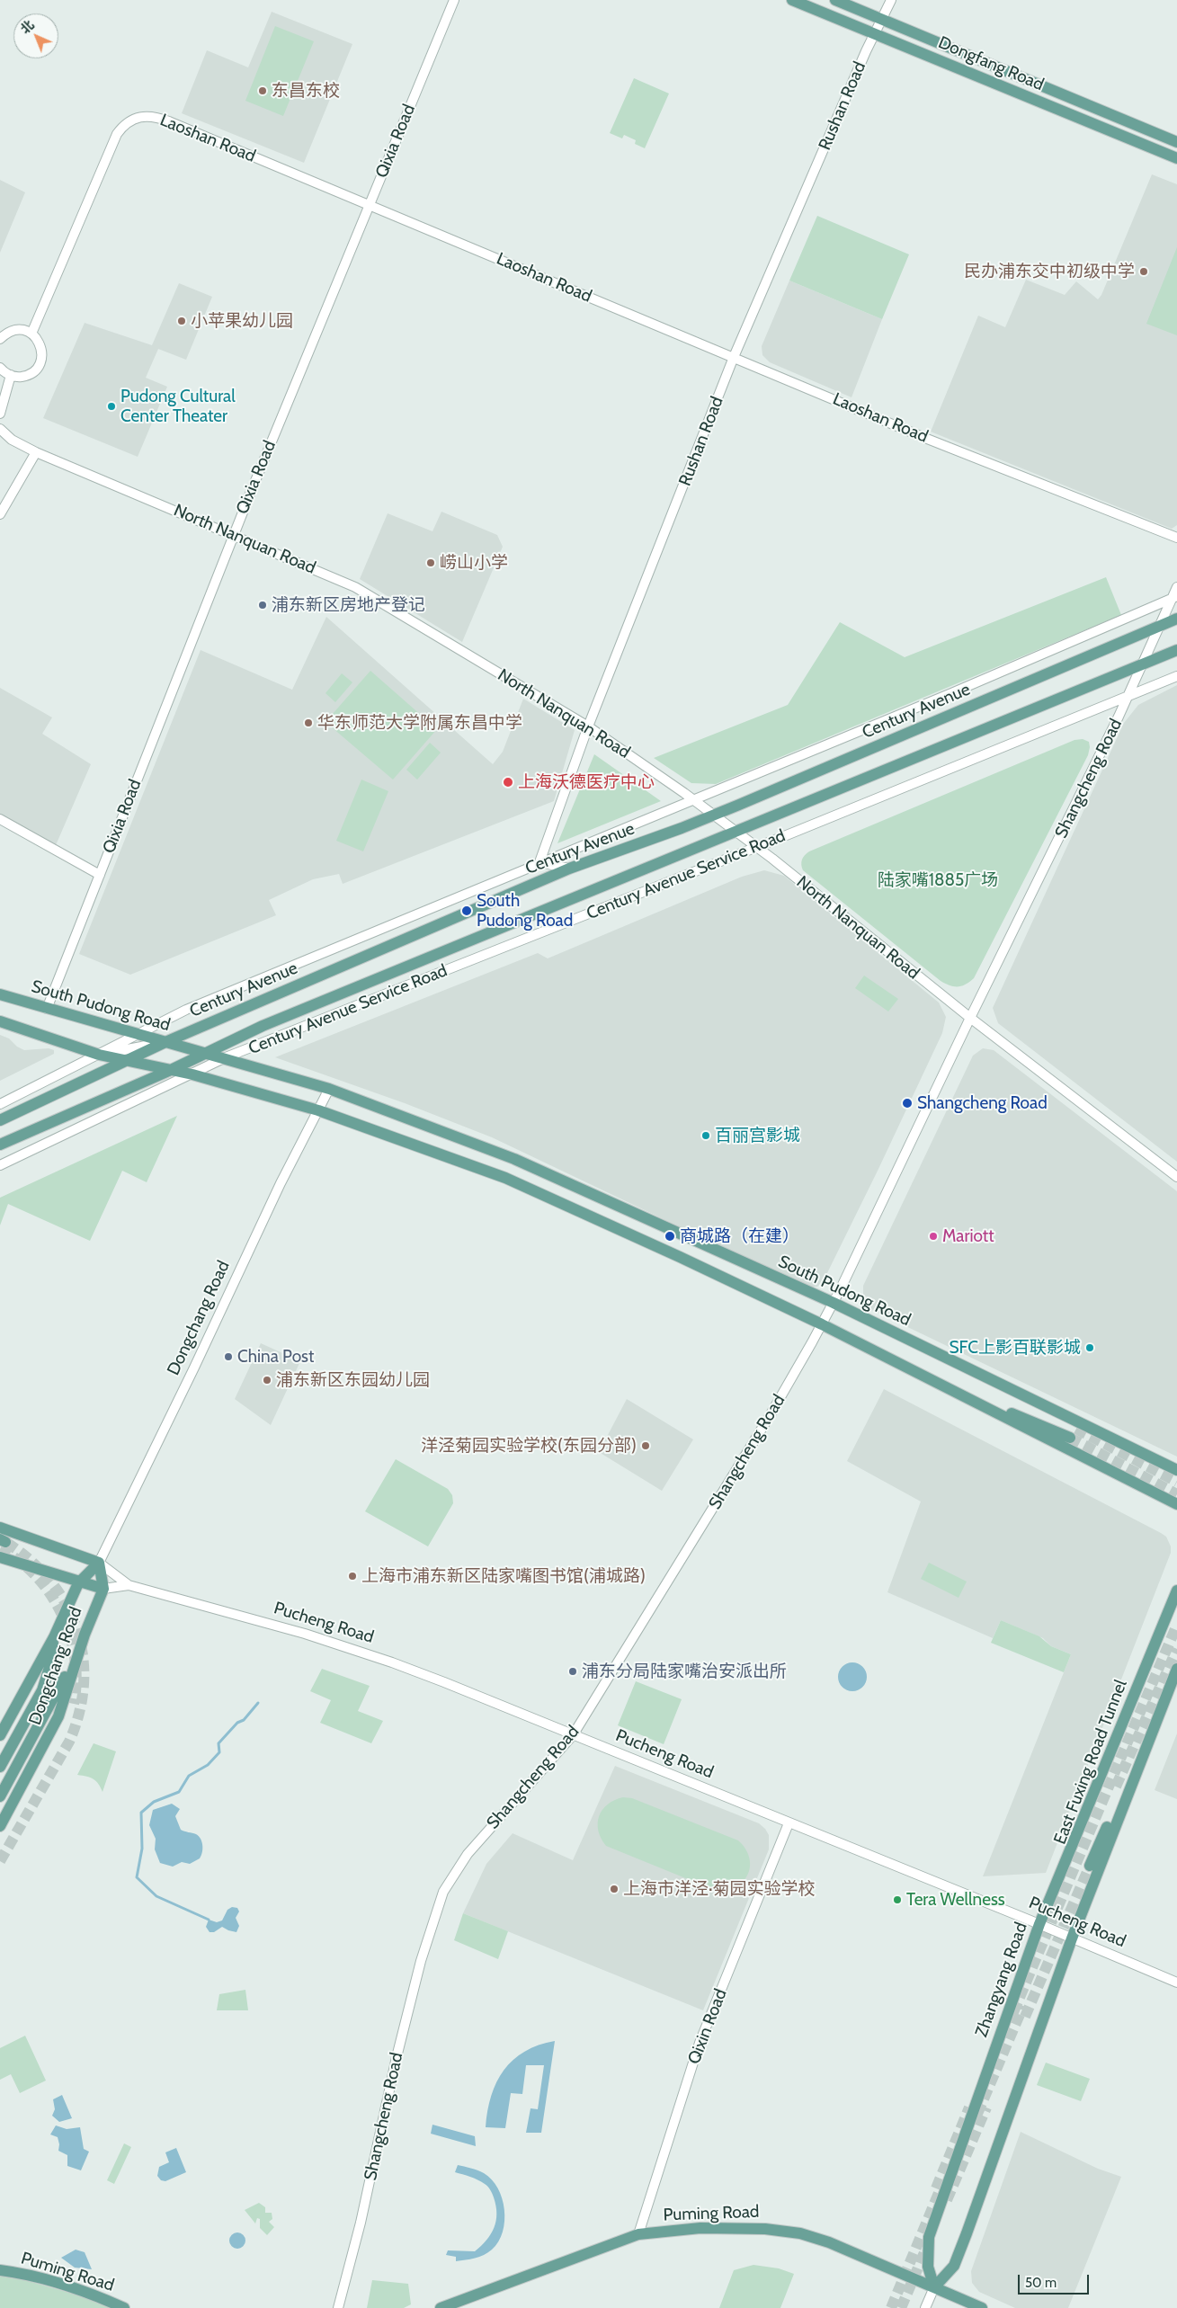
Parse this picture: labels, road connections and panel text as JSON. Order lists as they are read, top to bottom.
{
  "streets": {
    "main road": [
      "Dongfang Road",
      "Century Avenue",
      "South Pudong Road",
      "Dongchang Road",
      "Pucheng Road",
      "East Fuxing Road Tunnel",
      "Zhangyang Road",
      "Puming Road"
    ],
    "street": [
      "Rushan Road",
      "Laoshan Road",
      "Qixia Road",
      "North Nanquan Road",
      "Shangcheng Road",
      "Century Avenue Service Road",
      "Qixin Road"
    ]
  },
  "crossings": [
    ["Dongfang Road", "Rushan Road"],
    ["Rushan Road", "Laoshan Road"],
    ["Rushan Road", "North Nanquan Road"],
    ["Laoshan Road", "Qixia Road"],
    ["Qixia Road", "North Nanquan Road"],
    ["Qixia Road", "South Pudong Road"],
    ["North Nanquan Road", "Century Avenue"],
    ["North Nanquan Road", "Shangcheng Road"],
    ["North Nanquan Road", "Century Avenue Service Road"],
    ["Century Avenue", "Shangcheng Road"],
    ["Century Avenue", "South Pudong Road"],
    ["Shangcheng Road", "Century Avenue Service Road"],
    ["Shangcheng Road", "South Pudong Road"],
    ["Shangcheng Road", "Pucheng Road"],
    ["Century Avenue Service Road", "South Pudong Road"],
    ["South Pudong Road", "Dongchang Road"],
    ["Dongchang Road", "Pucheng Road"],
    ["Pucheng Road", "Zhangyang Road"],
    ["Pucheng Road", "Qixin Road"],
    ["East Fuxing Road Tunnel", "Zhangyang Road"],
    ["Zhangyang Road", "Puming Road"],
    ["Qixin Road", "Puming Road"]
  ],
  "parks": ["陆家嘴1885广场"],
  "places": [
    "东昌东校",
    "民办浦东交中初级中学",
    "小苹果幼儿园",
    "Pudong Cultural Center Theater",
    "崂山小学",
    "浦东新区房地产登记",
    "华东师范大学附属东昌中学",
    "上海沃德医疗中心",
    "South Pudong Road",
    "Shangcheng Road",
    "百丽宫影城",
    "商城路（在建）",
    "Mariott",
    "SFC上影百联影城",
    "China Post",
    "浦东新区东园幼儿园",
    "洋泾菊园实验学校(东园分部)",
    "上海市浦东新区陆家嘴图书馆(浦城路)",
    "浦东分局陆家嘴治安派出所",
    "上海市洋泾·菊园实验学校",
    "Tera Wellness"
  ],
  "scale_bar": "50 m",
  "north": "top left"
}
